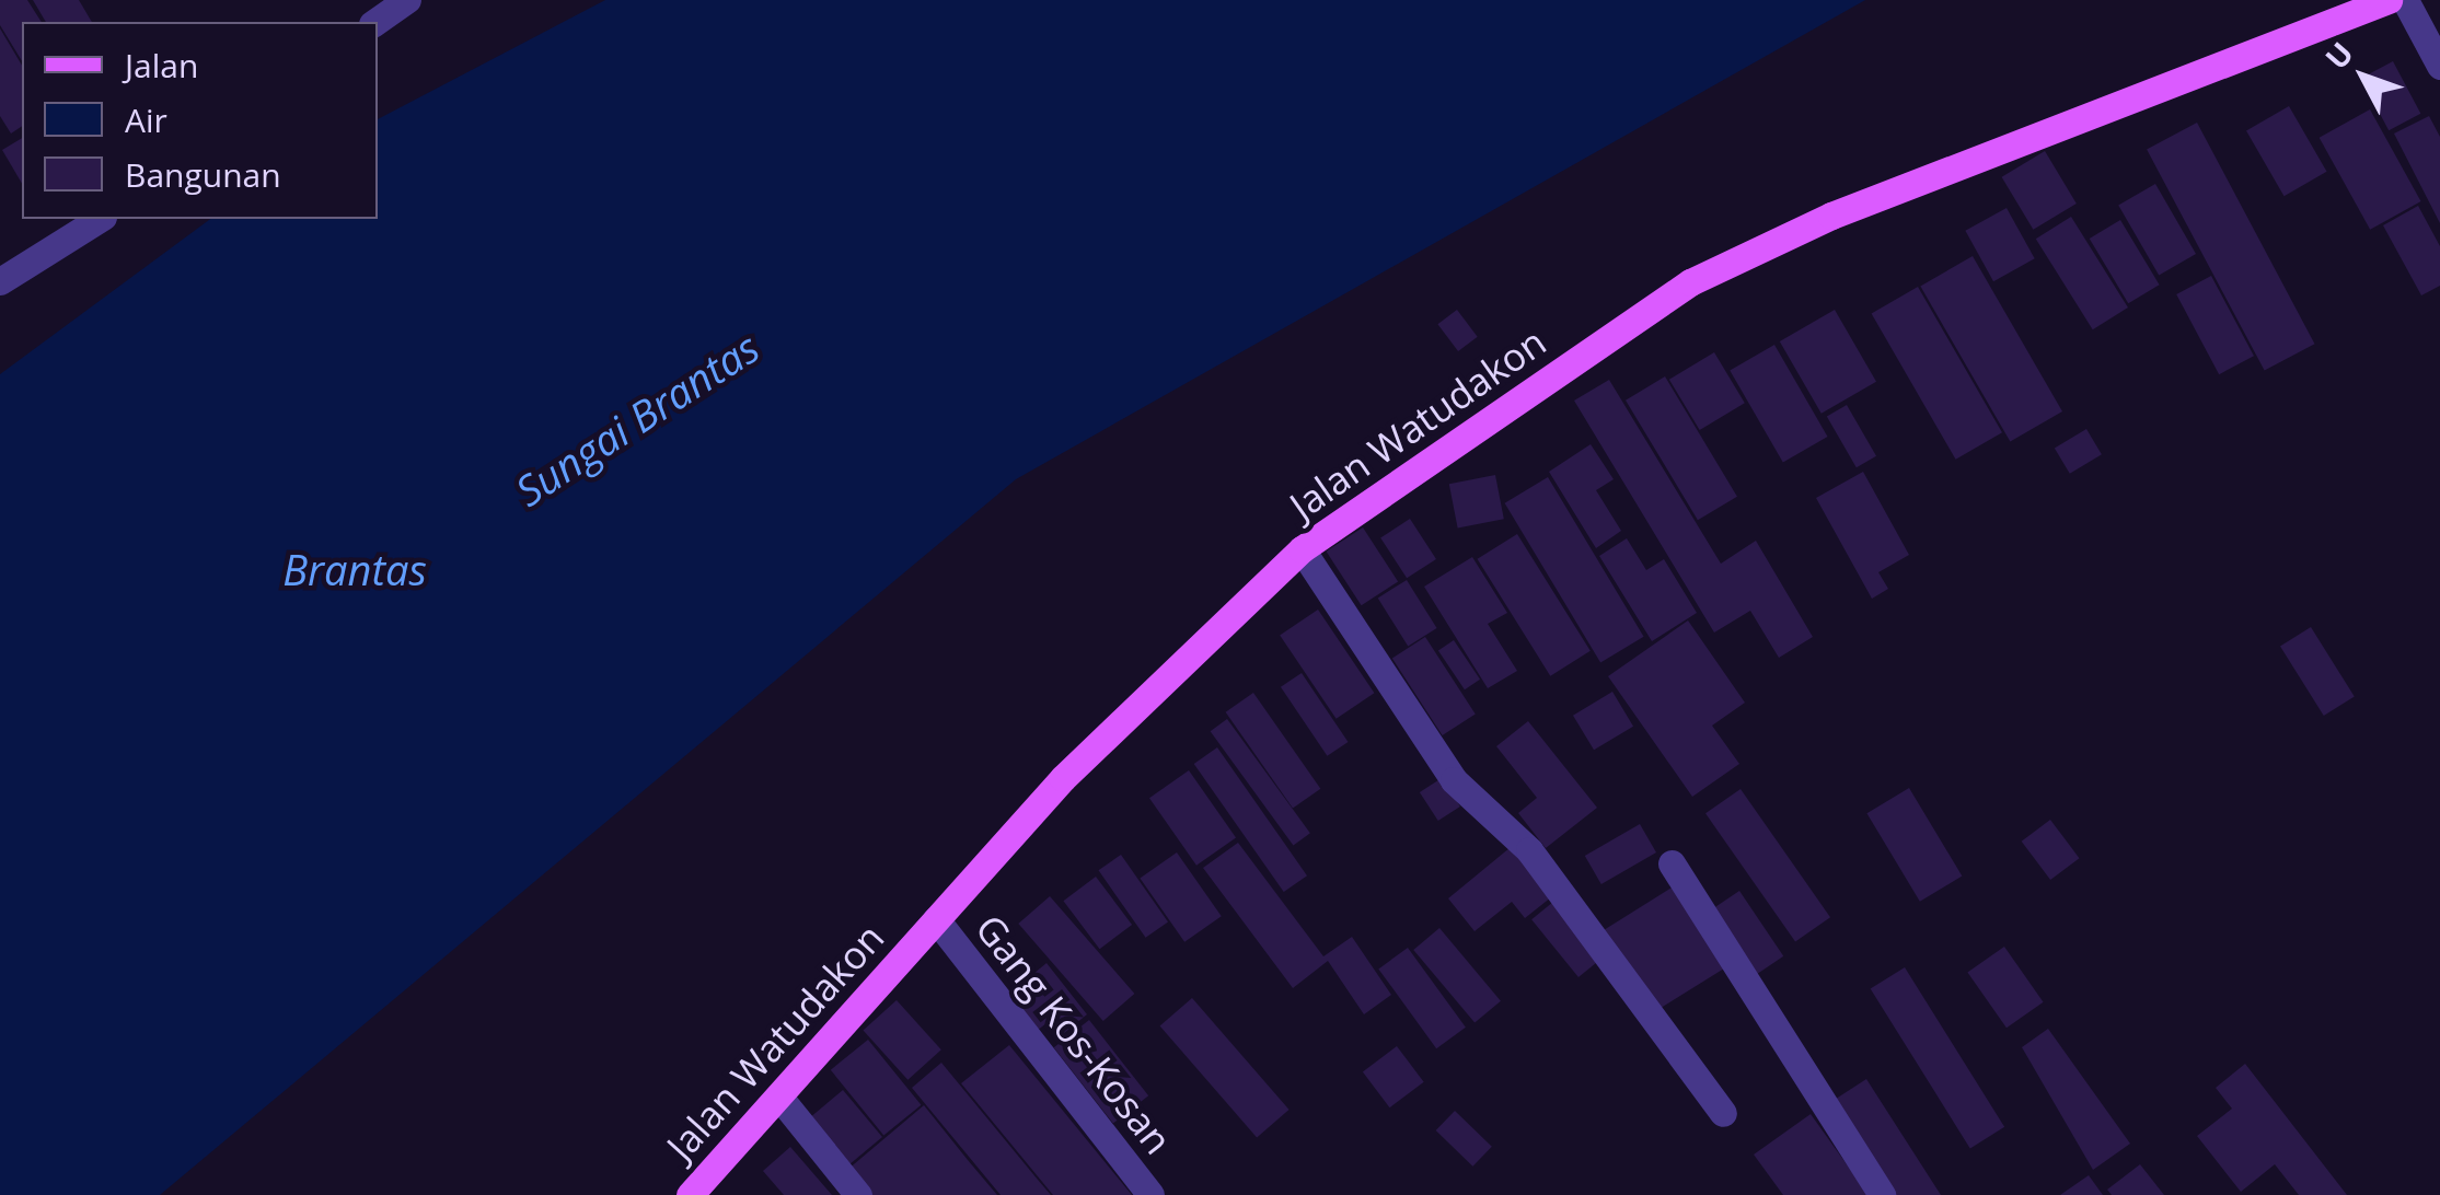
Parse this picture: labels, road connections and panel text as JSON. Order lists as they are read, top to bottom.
{
  "streets": {
    "main road": ["Jalan Watudakon"],
    "street": ["Gang Kos-Kosan"]
  },
  "crossings": [
    ["Jalan Watudakon", "Gang Kos-Kosan"]
  ],
  "water": ["Sungai Brantas", "Brantas"],
  "legend": ["Jalan", "Air", "Bangunan"],
  "north": "top left"
}
